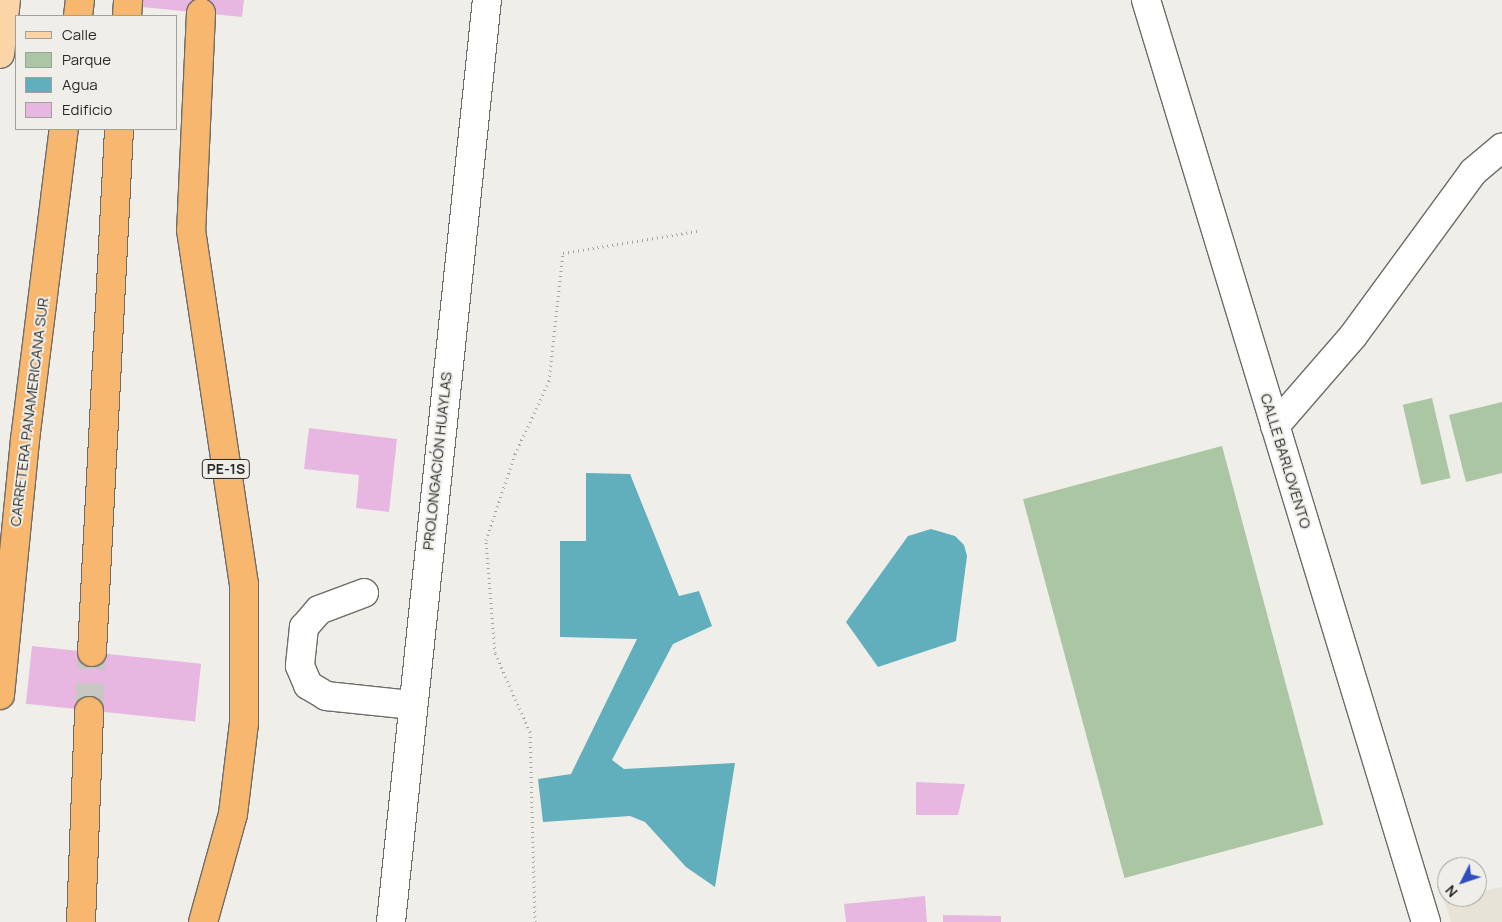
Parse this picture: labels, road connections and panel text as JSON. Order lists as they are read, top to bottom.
{
  "streets": {
    "highway": ["CARRETERA PANAMERICANA SUR", "PE-1S"],
    "street": ["PROLONGACIÓN HUAYLAS", "CALLE BARLOVENTO"]
  },
  "legend": [
    "Calle",
    "Parque",
    "Agua",
    "Edificio"
  ],
  "north": "bottom left"
}
